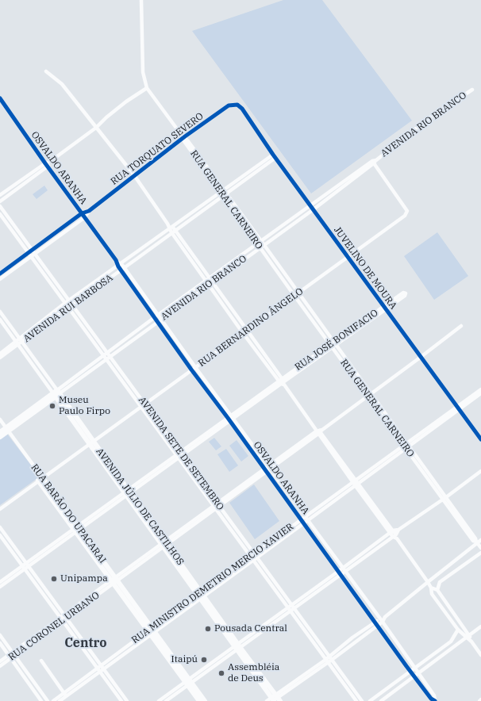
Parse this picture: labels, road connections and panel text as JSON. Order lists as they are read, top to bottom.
{
  "streets": {
    "street": [
      "AVENIDA RIO BRANCO",
      "RUA TORQUATO SEVERO",
      "OSVALDO ARANHA",
      "RUA GENERAL CARNEIRO",
      "JUVELINO DE MOURA",
      "AVENIDA RUI BARBOSA",
      "RUA BERNARDINO ÂNGELO",
      "RUA JOSÉ BONIFACIO",
      "AVENIDA SETE DE SETEMBRO",
      "AVENIDA JÚLIO DE CASTILHOS",
      "RUA BARÃO DO UPACARAI",
      "RUA MINISTRO DEMETRIO MERCIO XAVIER",
      "RUA CORONEL URBANO"
    ]
  },
  "crossings": [
    ["AVENIDA RIO BRANCO", "OSVALDO ARANHA"],
    ["AVENIDA RIO BRANCO", "RUA GENERAL CARNEIRO"],
    ["AVENIDA RIO BRANCO", "JUVELINO DE MOURA"],
    ["AVENIDA RIO BRANCO", "RUA BERNARDINO ÂNGELO"],
    ["AVENIDA RIO BRANCO", "AVENIDA SETE DE SETEMBRO"],
    ["AVENIDA RIO BRANCO", "AVENIDA JÚLIO DE CASTILHOS"],
    ["AVENIDA RIO BRANCO", "RUA BARÃO DO UPACARAI"],
    ["RUA TORQUATO SEVERO", "OSVALDO ARANHA"],
    ["RUA TORQUATO SEVERO", "RUA GENERAL CARNEIRO"],
    ["RUA TORQUATO SEVERO", "JUVELINO DE MOURA"],
    ["RUA TORQUATO SEVERO", "AVENIDA SETE DE SETEMBRO"],
    ["OSVALDO ARANHA", "AVENIDA RUI BARBOSA"],
    ["OSVALDO ARANHA", "RUA BERNARDINO ÂNGELO"],
    ["OSVALDO ARANHA", "RUA JOSÉ BONIFACIO"],
    ["OSVALDO ARANHA", "RUA MINISTRO DEMETRIO MERCIO XAVIER"],
    ["OSVALDO ARANHA", "RUA CORONEL URBANO"],
    ["RUA GENERAL CARNEIRO", "AVENIDA RUI BARBOSA"],
    ["RUA GENERAL CARNEIRO", "RUA BERNARDINO ÂNGELO"],
    ["RUA GENERAL CARNEIRO", "RUA JOSÉ BONIFACIO"],
    ["RUA GENERAL CARNEIRO", "RUA MINISTRO DEMETRIO MERCIO XAVIER"],
    ["RUA GENERAL CARNEIRO", "RUA CORONEL URBANO"],
    ["JUVELINO DE MOURA", "AVENIDA RUI BARBOSA"],
    ["JUVELINO DE MOURA", "RUA BERNARDINO ÂNGELO"],
    ["JUVELINO DE MOURA", "RUA JOSÉ BONIFACIO"],
    ["JUVELINO DE MOURA", "RUA MINISTRO DEMETRIO MERCIO XAVIER"],
    ["JUVELINO DE MOURA", "RUA CORONEL URBANO"],
    ["AVENIDA RUI BARBOSA", "AVENIDA SETE DE SETEMBRO"],
    ["AVENIDA RUI BARBOSA", "AVENIDA JÚLIO DE CASTILHOS"],
    ["RUA BERNARDINO ÂNGELO", "AVENIDA SETE DE SETEMBRO"],
    ["RUA BERNARDINO ÂNGELO", "AVENIDA JÚLIO DE CASTILHOS"],
    ["RUA BERNARDINO ÂNGELO", "RUA BARÃO DO UPACARAI"],
    ["RUA JOSÉ BONIFACIO", "AVENIDA SETE DE SETEMBRO"],
    ["RUA JOSÉ BONIFACIO", "AVENIDA JÚLIO DE CASTILHOS"],
    ["RUA JOSÉ BONIFACIO", "RUA BARÃO DO UPACARAI"],
    ["AVENIDA SETE DE SETEMBRO", "RUA MINISTRO DEMETRIO MERCIO XAVIER"],
    ["AVENIDA SETE DE SETEMBRO", "RUA CORONEL URBANO"],
    ["AVENIDA JÚLIO DE CASTILHOS", "RUA MINISTRO DEMETRIO MERCIO XAVIER"],
    ["AVENIDA JÚLIO DE CASTILHOS", "RUA CORONEL URBANO"],
    ["RUA BARÃO DO UPACARAI", "RUA MINISTRO DEMETRIO MERCIO XAVIER"],
    ["RUA BARÃO DO UPACARAI", "RUA CORONEL URBANO"]
  ],
  "districts": ["Centro"],
  "places": [
    "Museu Paulo Firpo",
    "Unipampa",
    "Pousada Central",
    "Itaipú",
    "Assembléia de Deus"
  ]
}
